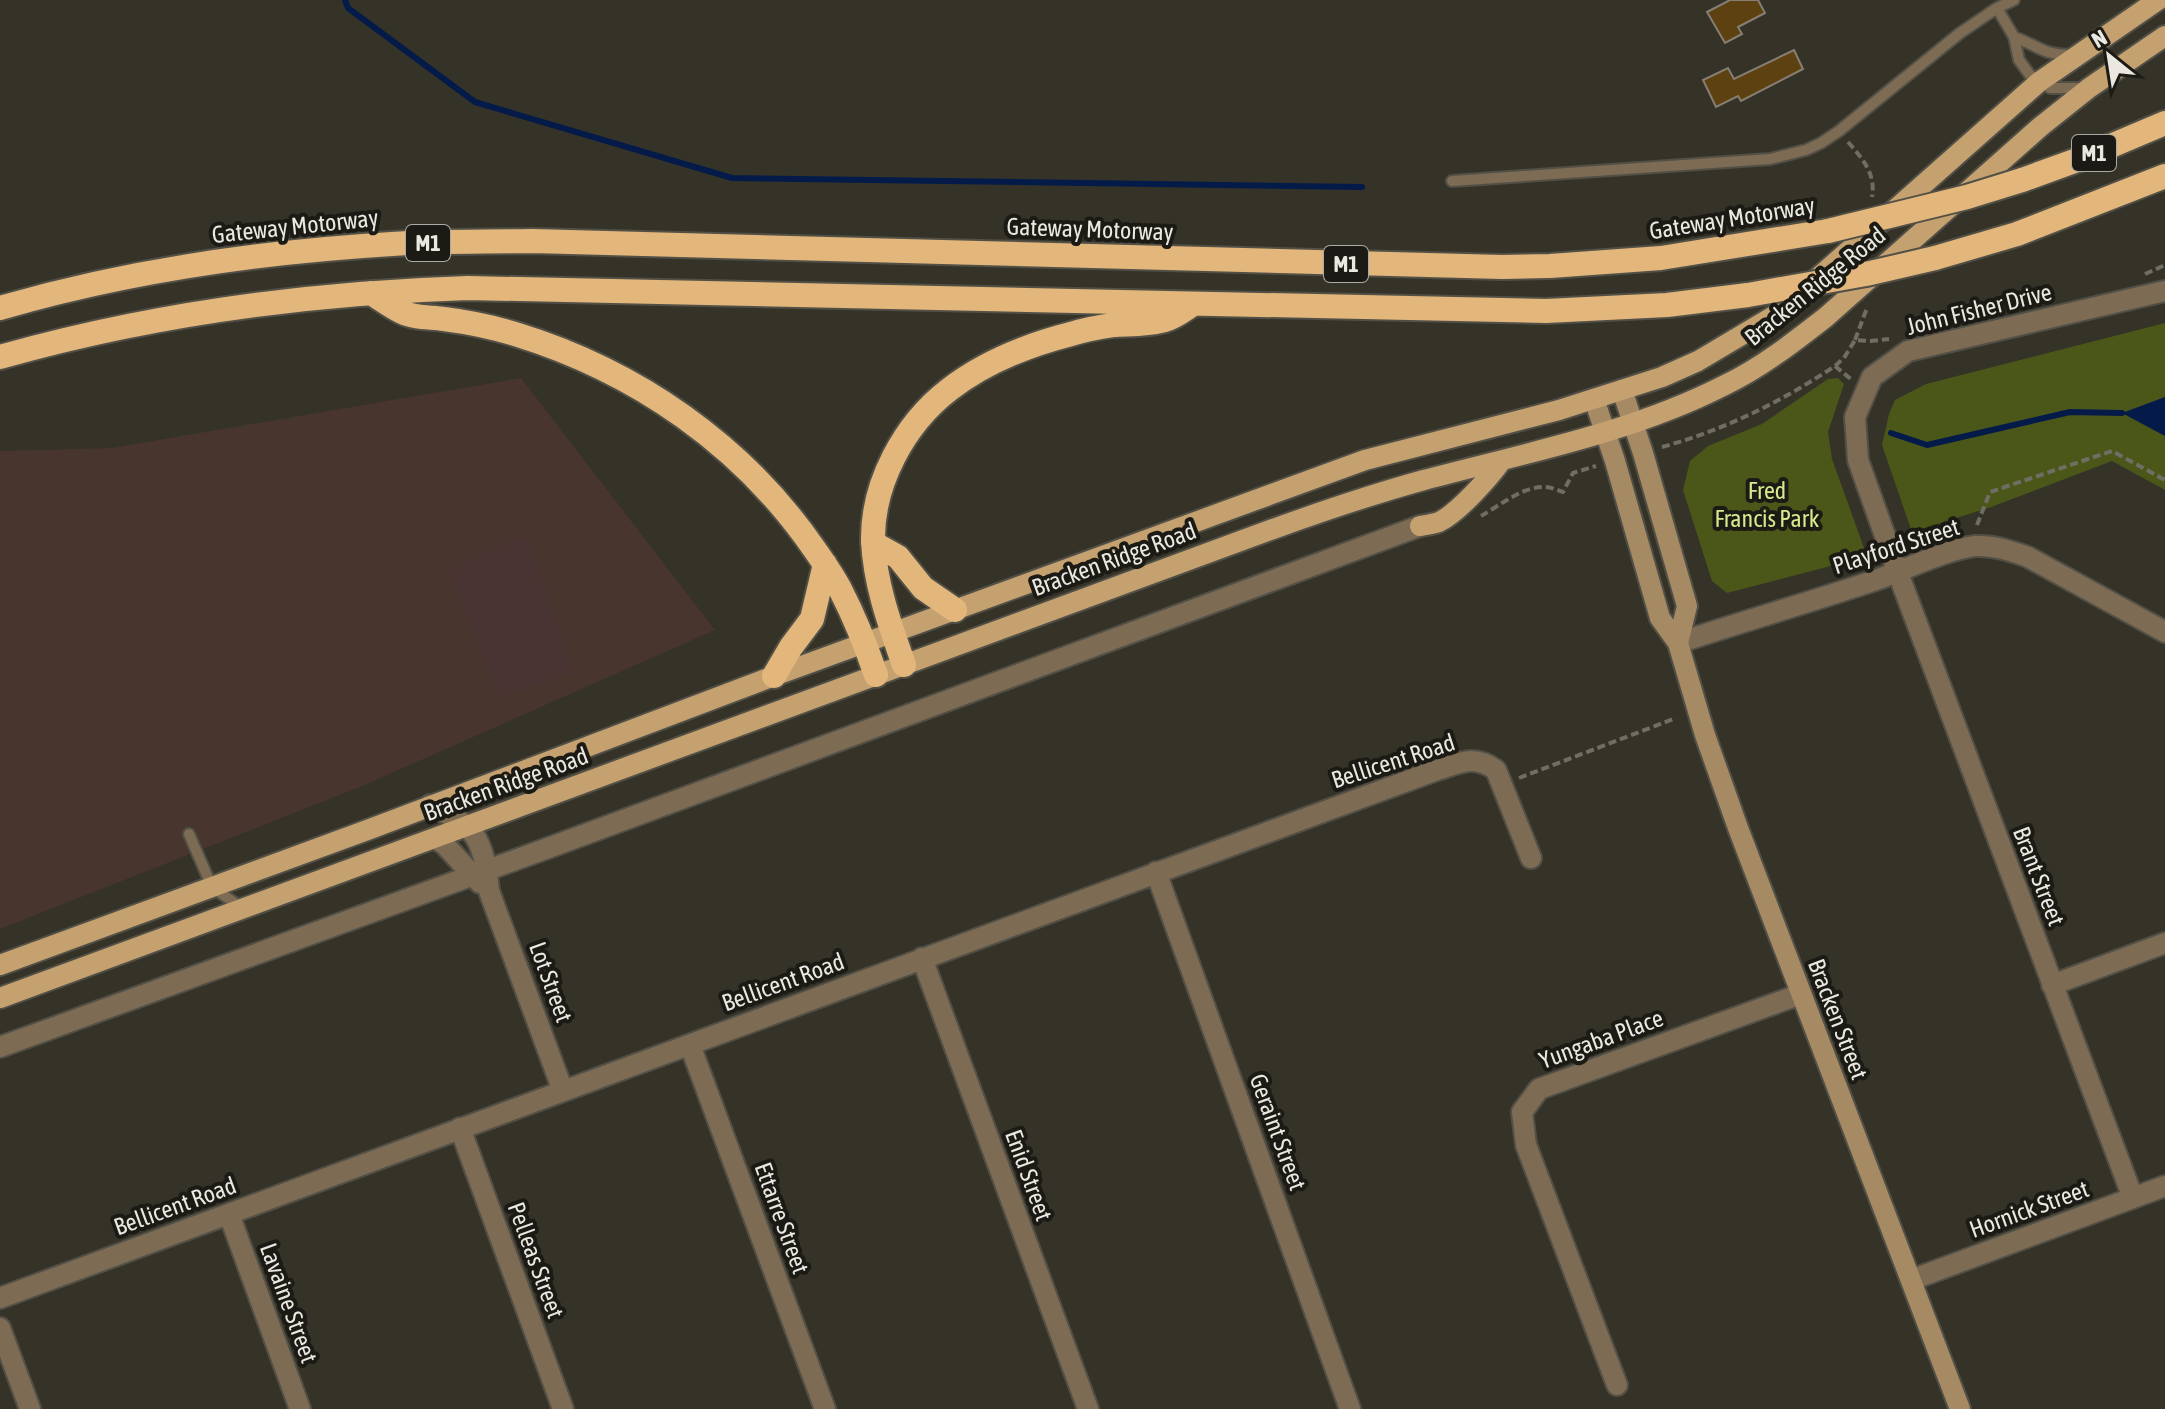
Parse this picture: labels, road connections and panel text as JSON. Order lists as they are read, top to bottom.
{
  "streets": {
    "highway": ["M1", "Gateway Motorway"],
    "main road": ["Bracken Ridge Road"],
    "street": [
      "John Fisher Drive",
      "Playford Street",
      "Bellicent Road",
      "Brant Street",
      "Lot Street",
      "Bracken Street",
      "Yungaba Place",
      "Geraint Street",
      "Enid Street",
      "Hornick Street",
      "Ettarre Street",
      "Pelleas Street",
      "Lavaine Street"
    ]
  },
  "crossings": [
    ["Bracken Ridge Road", "Lot Street"],
    ["Bracken Ridge Road", "Bracken Street"],
    ["John Fisher Drive", "Playford Street"],
    ["John Fisher Drive", "Brant Street"],
    ["Playford Street", "Brant Street"],
    ["Playford Street", "Bracken Street"],
    ["Bellicent Road", "Lot Street"],
    ["Bellicent Road", "Geraint Street"],
    ["Bellicent Road", "Enid Street"],
    ["Bellicent Road", "Ettarre Street"],
    ["Bellicent Road", "Pelleas Street"],
    ["Bellicent Road", "Lavaine Street"],
    ["Brant Street", "Hornick Street"],
    ["Bracken Street", "Yungaba Place"],
    ["Bracken Street", "Hornick Street"]
  ],
  "parks": ["Fred Francis Park"],
  "north": "top left"
}
